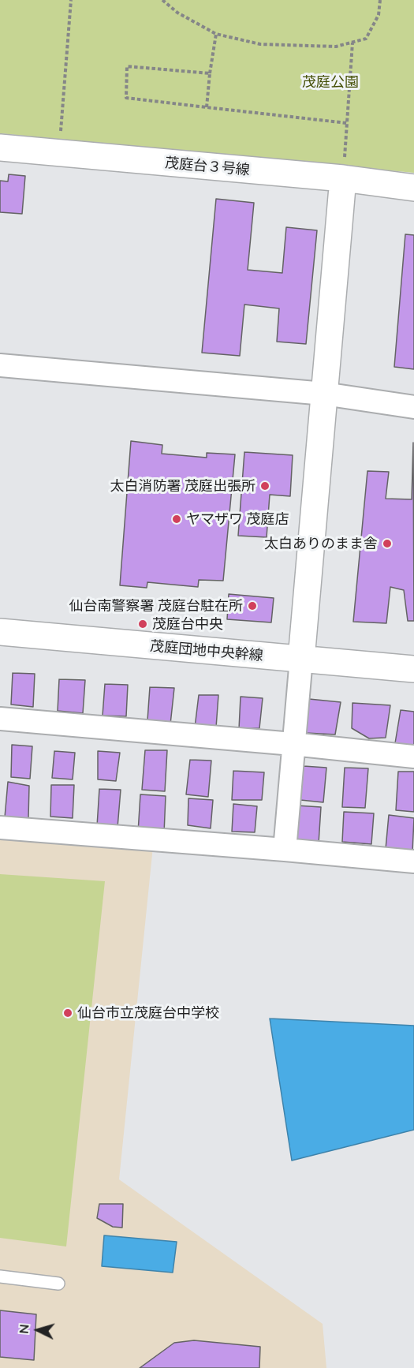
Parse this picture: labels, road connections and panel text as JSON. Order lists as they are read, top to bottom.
{
  "streets": {
    "street": ["茂庭台３号線", "茂庭団地中央幹線"]
  },
  "parks": ["茂庭公園"],
  "places": [
    "太白消防署 茂庭出張所",
    "ヤマザワ 茂庭店",
    "太白ありのまま舎",
    "仙台南警察署 茂庭台駐在所",
    "茂庭台中央",
    "仙台市立茂庭台中学校"
  ],
  "north": "left"
}
